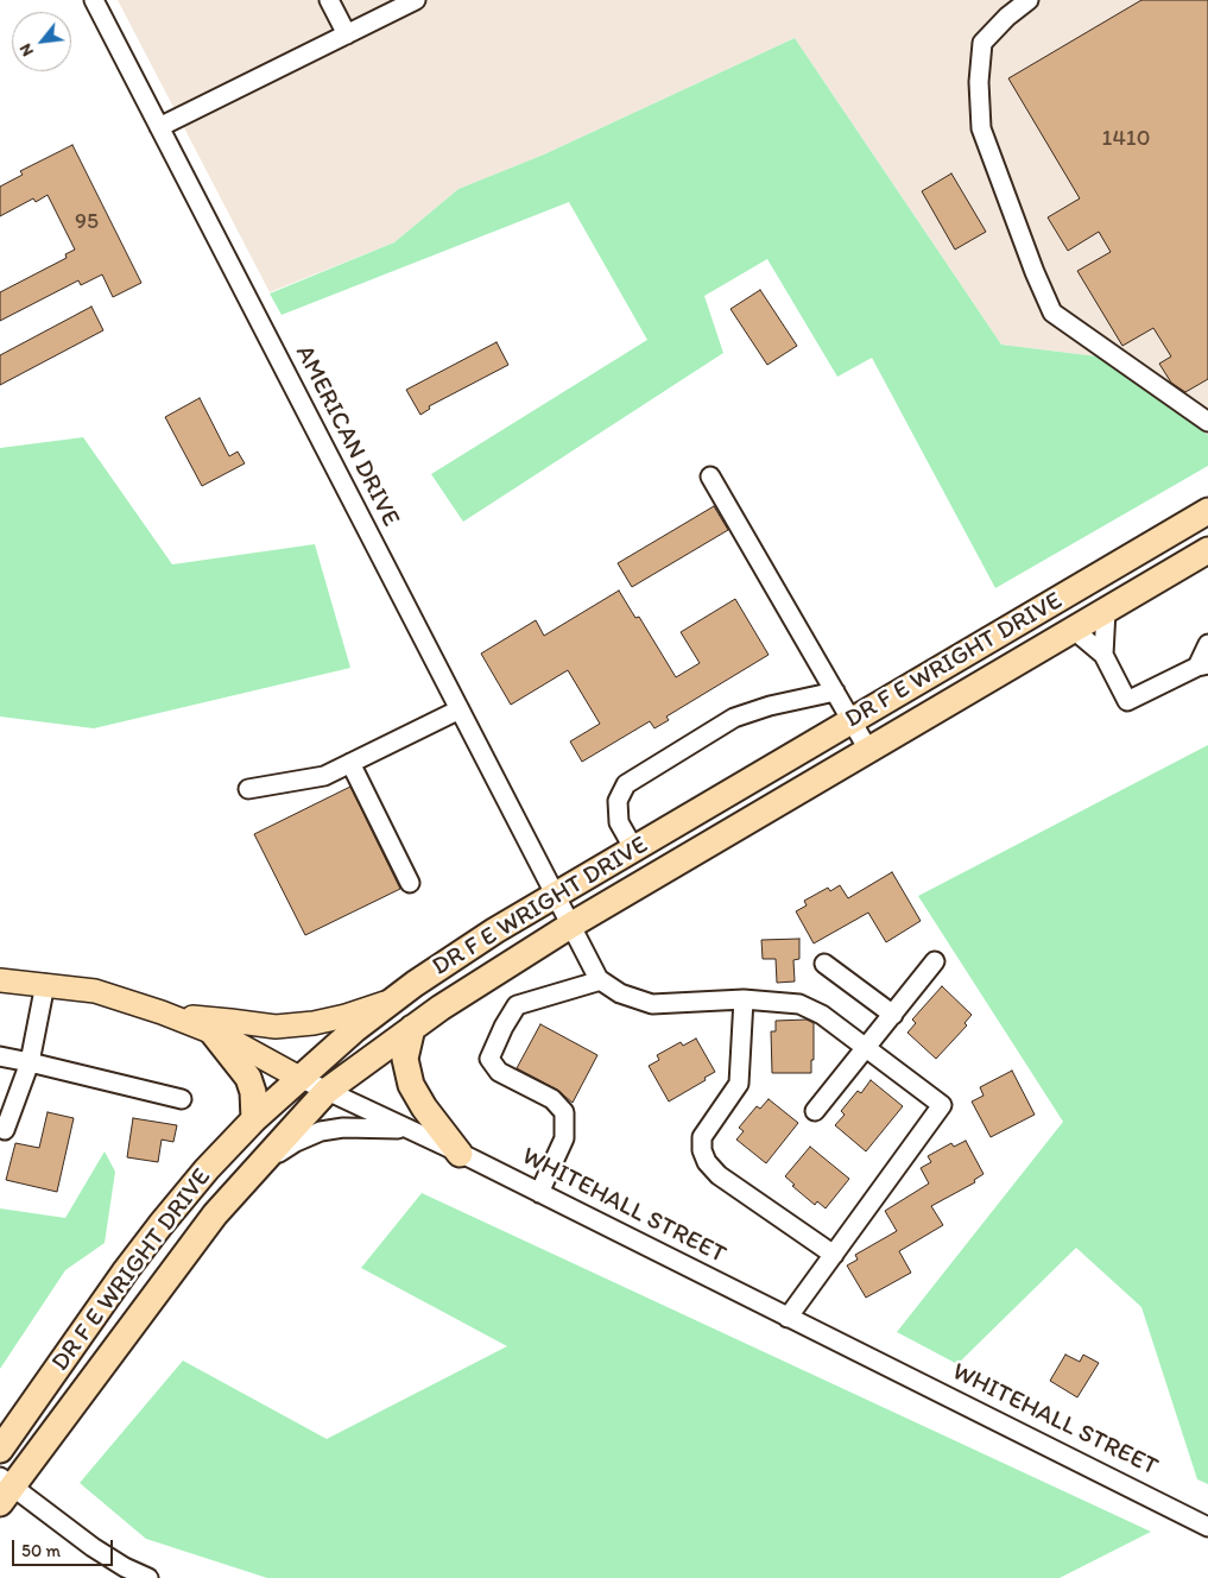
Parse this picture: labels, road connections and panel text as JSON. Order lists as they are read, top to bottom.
{
  "streets": {
    "highway": ["DR F E WRIGHT DRIVE"],
    "main road": ["WHITEHALL STREET"],
    "street": ["AMERICAN DRIVE"]
  },
  "crossings": [
    ["AMERICAN DRIVE", "DR F E WRIGHT DRIVE"],
    ["DR F E WRIGHT DRIVE", "WHITEHALL STREET"]
  ],
  "house_numbers": ["1410", "95"],
  "scale_bar": "50 m",
  "north": "bottom left"
}
